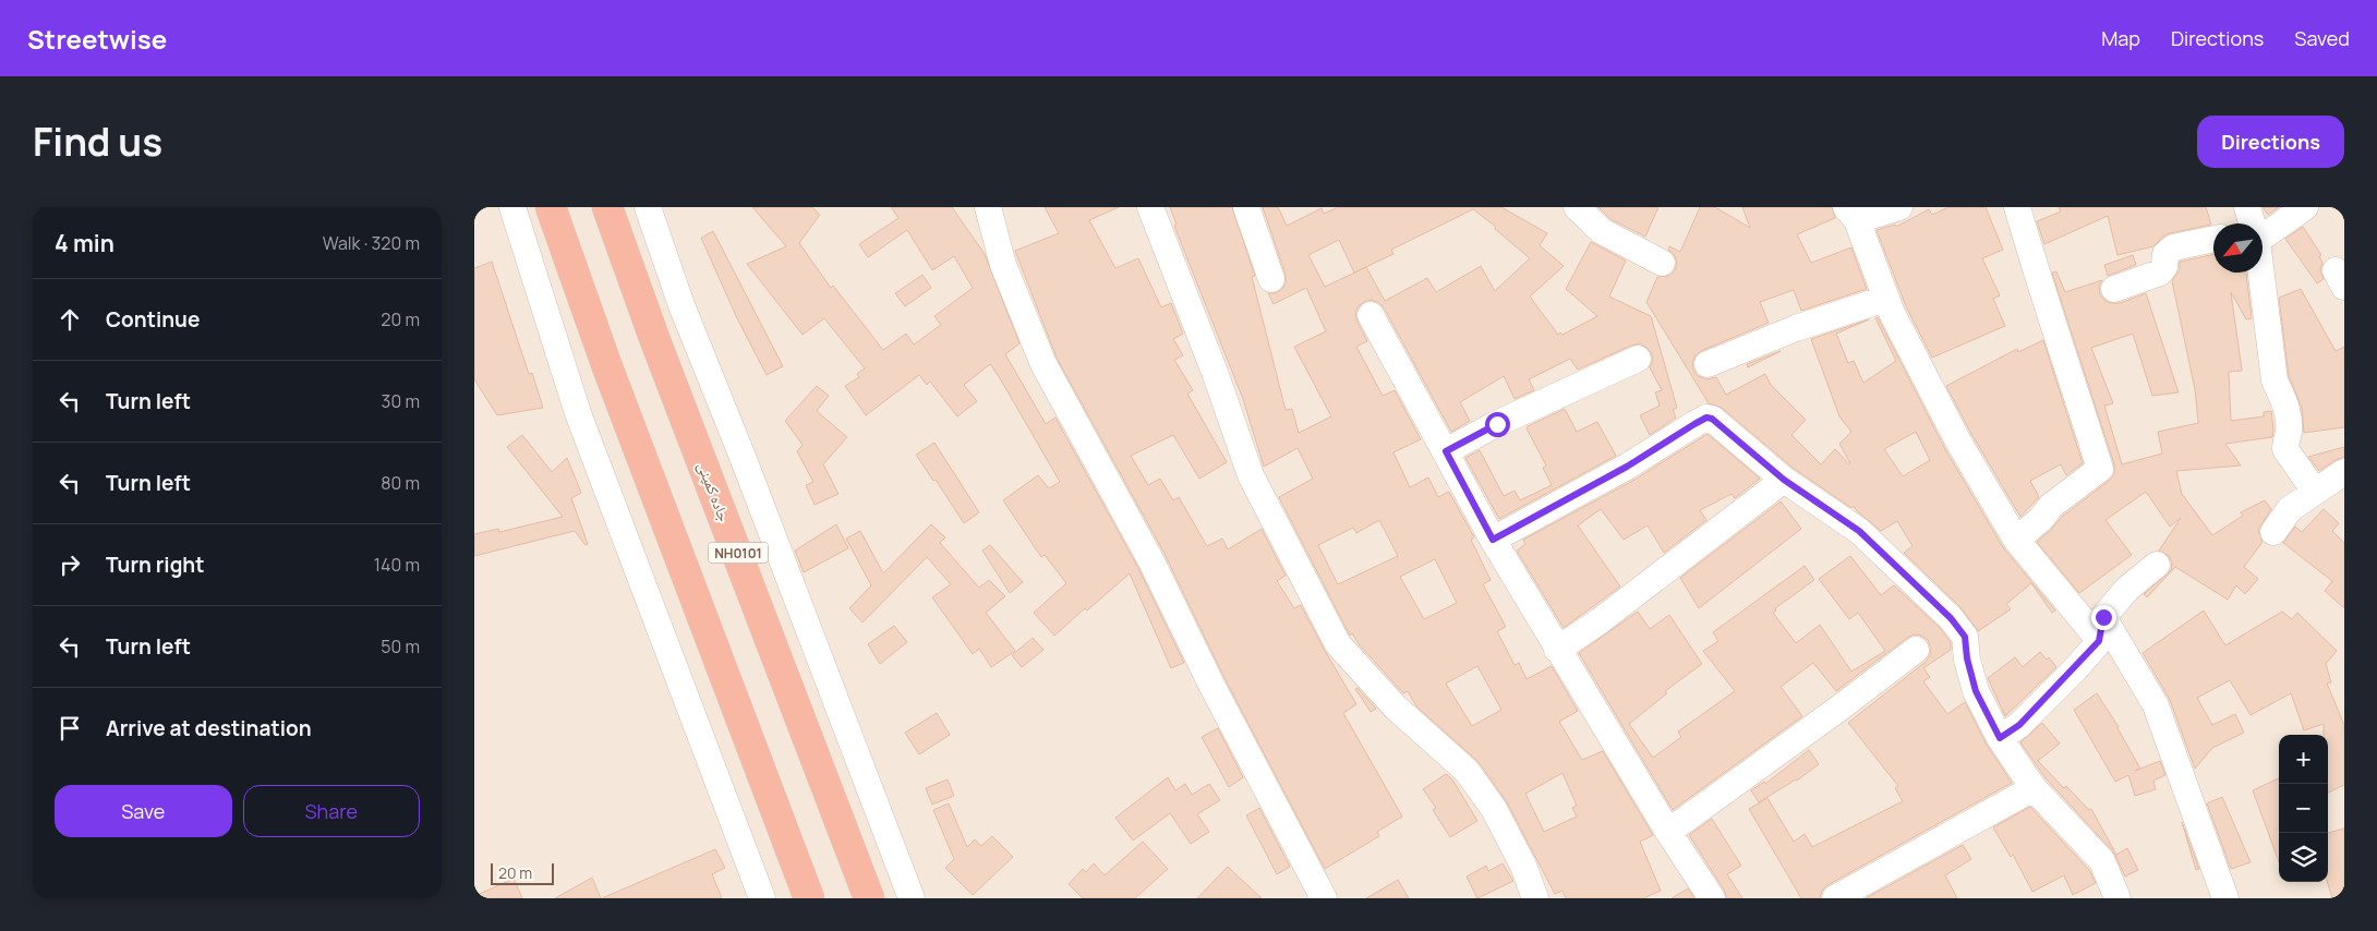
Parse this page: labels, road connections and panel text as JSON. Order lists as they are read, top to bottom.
{
  "streets": {
    "highway": ["جاده کمپنی", "NH0101"]
  },
  "scale_bar": "20 m",
  "north": "bottom left",
  "page": {
    "header": "Streetwise",
    "nav": ["Map", "Directions", "Saved"],
    "title": "Find us",
    "buttons": [
      "Directions",
      ["Save", "Share"]
    ],
    "heading": ["4 min", "Walk · 320 m"],
    "list": [
      ["Continue", "20 m"],
      ["Turn left", "30 m"],
      ["Turn left", "80 m"],
      ["Turn right", "140 m"],
      ["Turn left", "50 m"],
      "Arrive at destination"
    ],
    "map_buttons": ["+", "−"],
    "scale": "20 m"
  }
}
